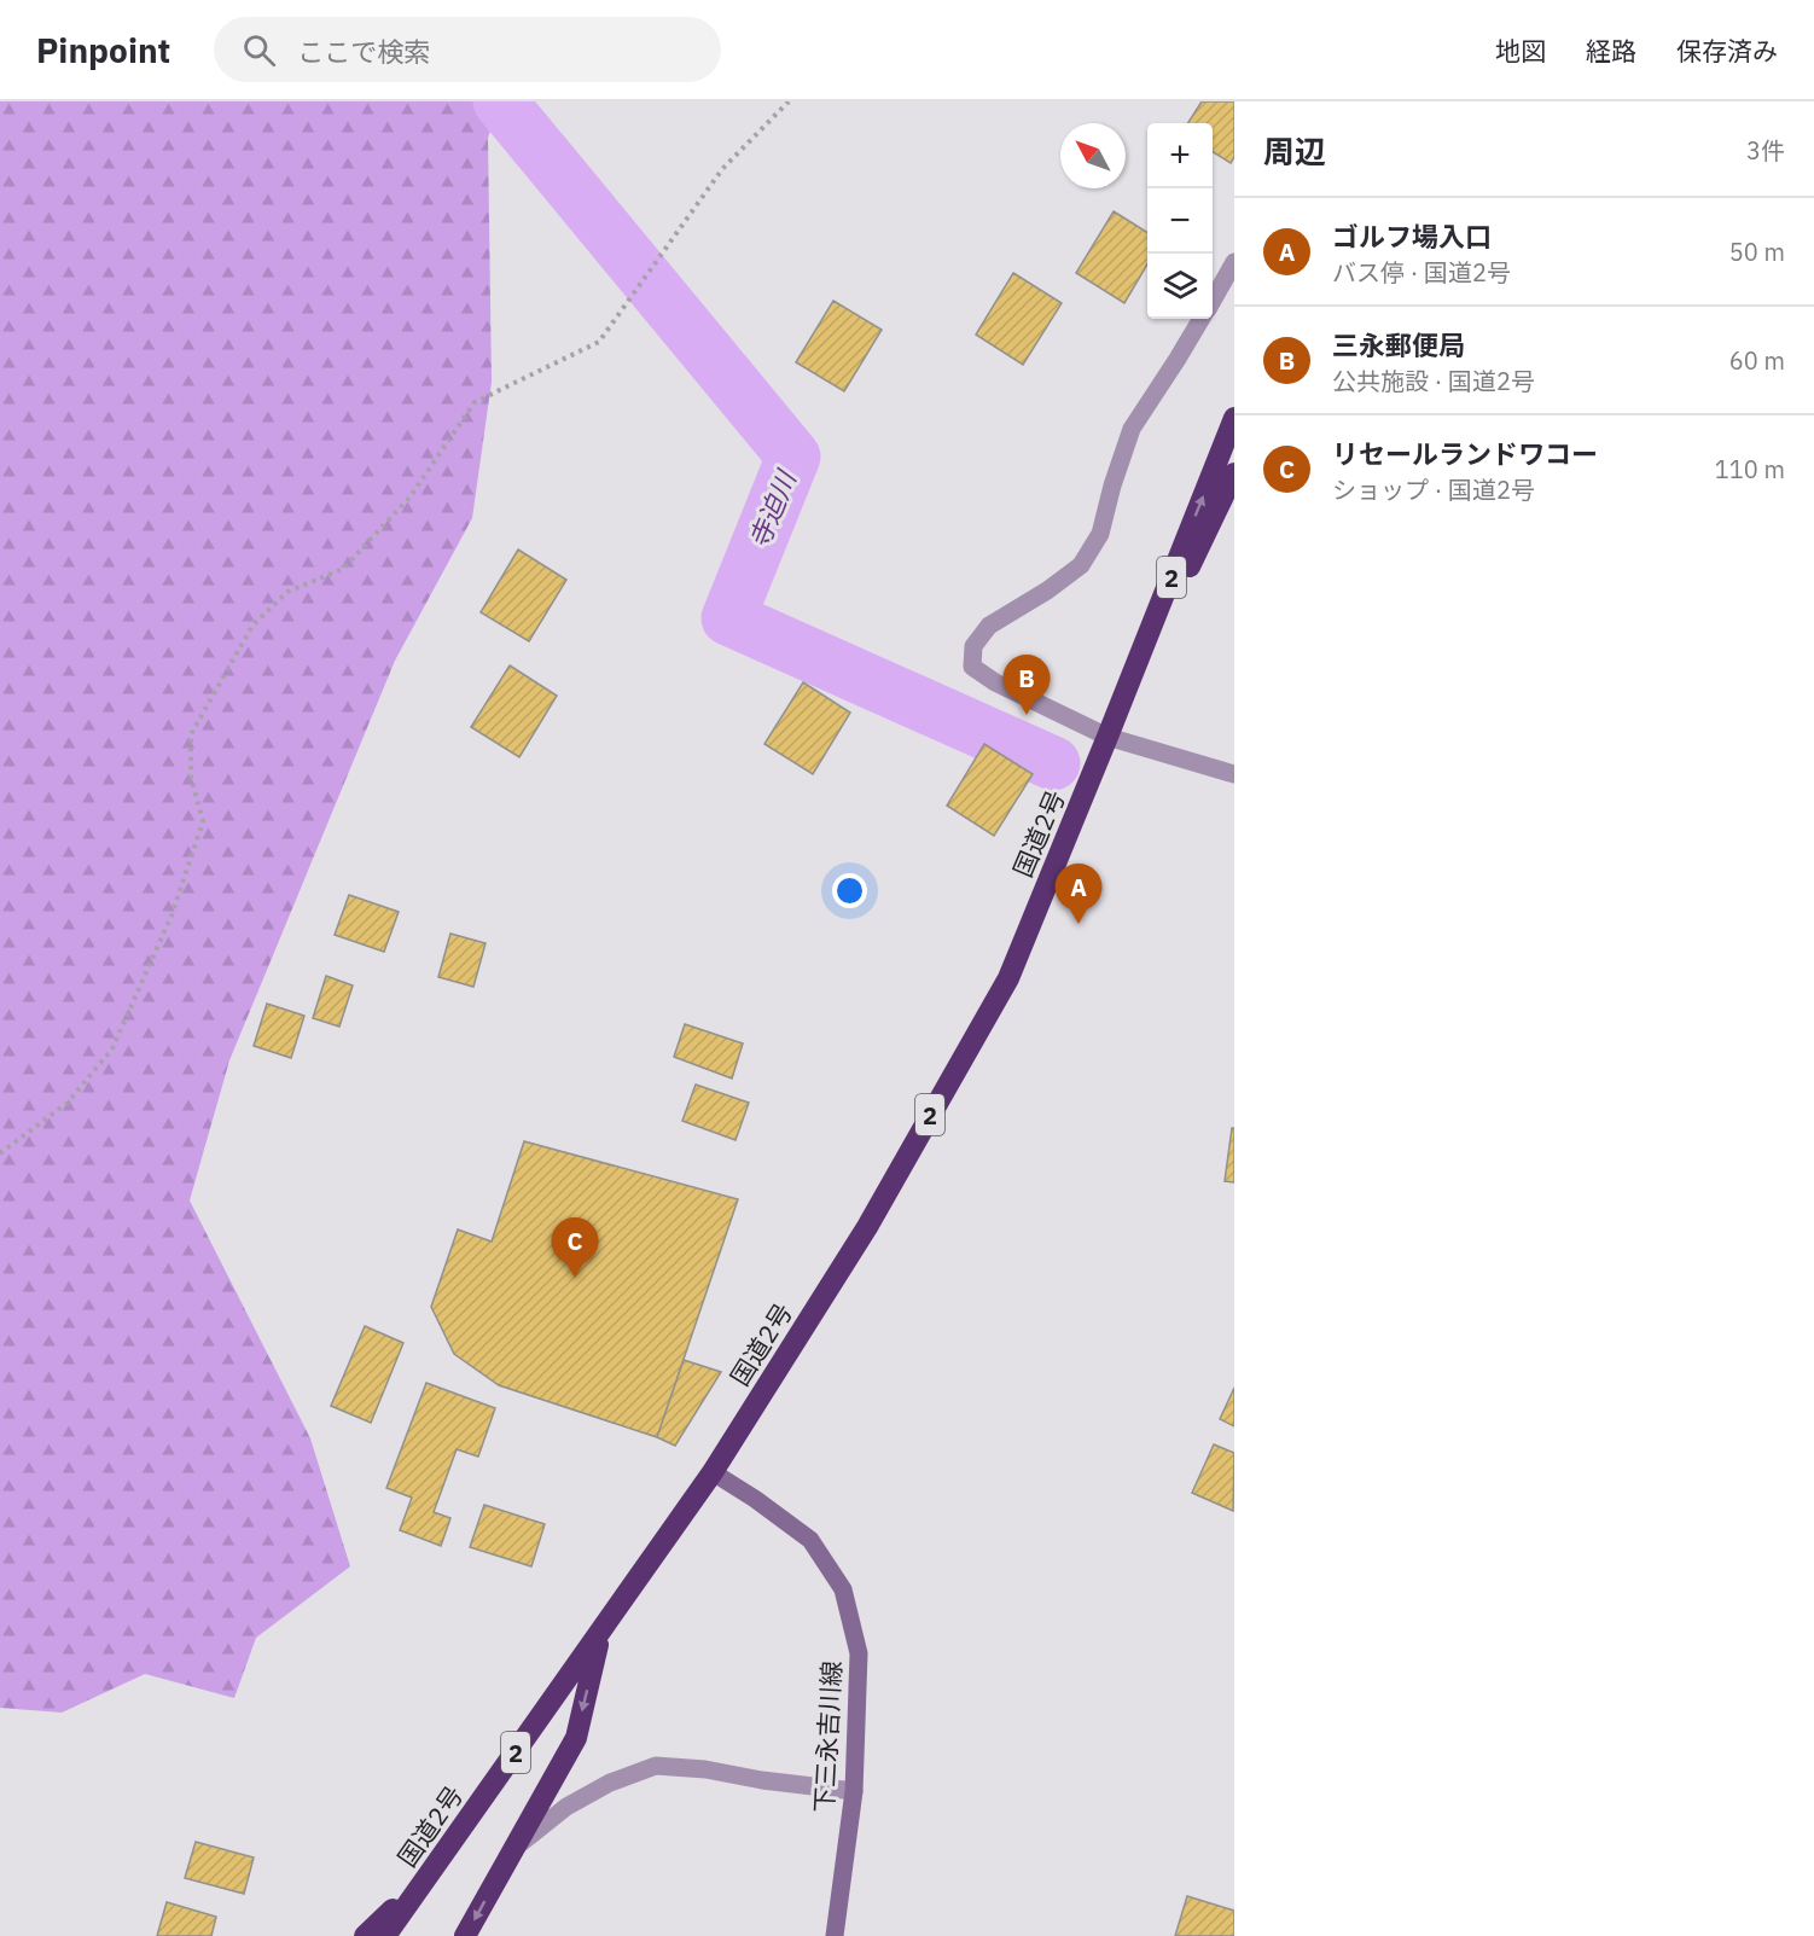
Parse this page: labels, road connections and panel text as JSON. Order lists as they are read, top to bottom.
{
  "streets": {
    "highway": ["2", "国道2号"],
    "main road": ["下三永吉川線"]
  },
  "crossings": [
    ["国道2号", "下三永吉川線"]
  ],
  "water": ["寺迫川"],
  "north": "top left",
  "page": {
    "header": "Pinpoint",
    "search": "ここで検索",
    "nav": ["地図", "経路", "保存済み"],
    "heading": ["周辺", "3件"],
    "map_buttons": ["+", "−"],
    "list": [
      {
        "mark": "A",
        "name": "ゴルフ場入口",
        "note": "バス停 · 国道2号",
        "value": "50 m"
      },
      {
        "mark": "B",
        "name": "三永郵便局",
        "note": "公共施設 · 国道2号",
        "value": "60 m"
      },
      {
        "mark": "C",
        "name": "リセールランドワコー",
        "note": "ショップ · 国道2号",
        "value": "110 m"
      }
    ],
    "pins": ["B", "A", "C"]
  }
}
